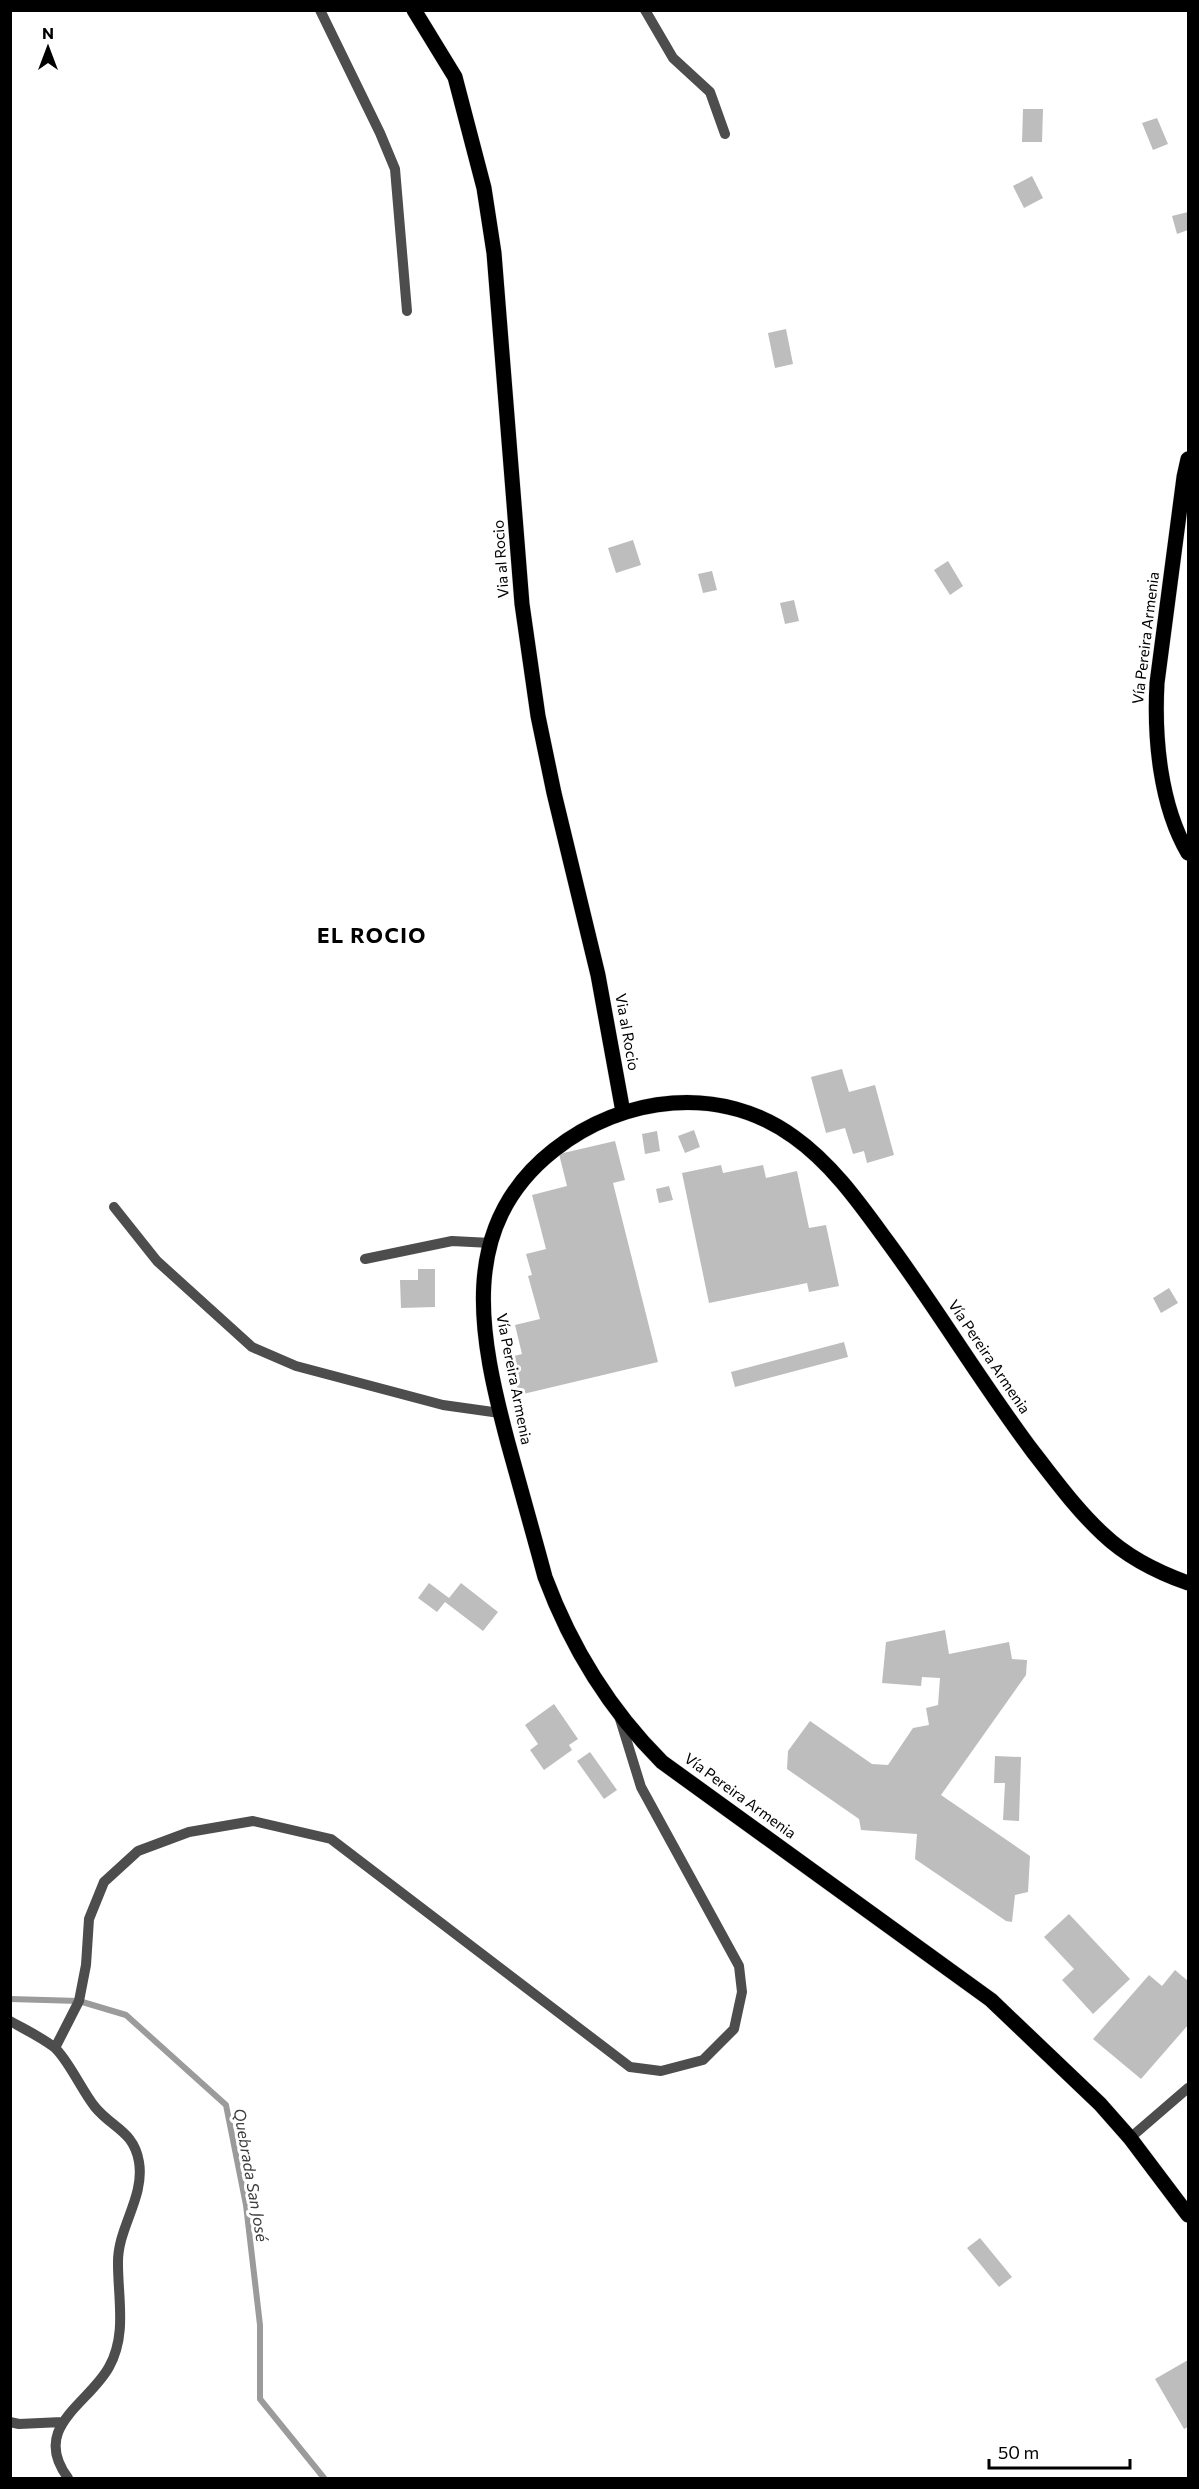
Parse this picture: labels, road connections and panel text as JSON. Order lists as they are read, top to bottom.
{
  "streets": {
    "main road": ["Via al Rocio", "Vía Pereira Armenia"]
  },
  "crossings": [
    ["Via al Rocio", "Vía Pereira Armenia"]
  ],
  "districts": ["EL ROCIO"],
  "water": ["Quebrada San José"],
  "scale_bar": "50 m",
  "north": "top"
}
